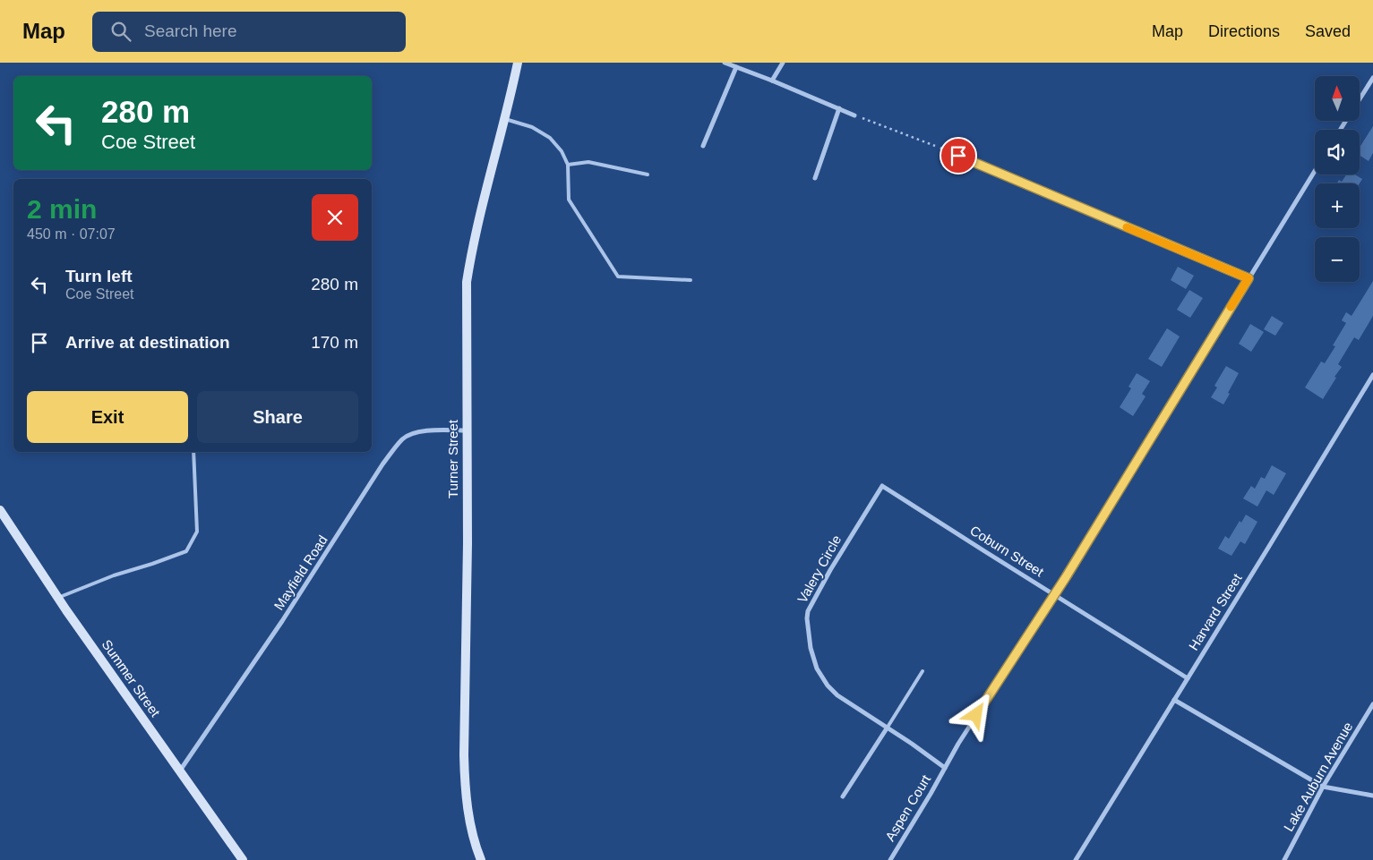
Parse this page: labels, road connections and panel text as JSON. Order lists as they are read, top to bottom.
{
  "streets": {
    "main road": ["Turner Street", "Summer Street"],
    "street": [
      "Coburn Street",
      "Valery Circle",
      "Mayfield Road",
      "Harvard Street",
      "Lake Auburn Avenue",
      "Aspen Court"
    ]
  },
  "crossings": [
    ["Turner Street", "Mayfield Road"],
    ["Coburn Street", "Valery Circle"],
    ["Coburn Street", "Harvard Street"],
    ["Coburn Street", "Aspen Court"],
    ["Valery Circle", "Aspen Court"],
    ["Mayfield Road", "Summer Street"]
  ],
  "north": "top",
  "page": {
    "header": "Map",
    "search": "Search here",
    "nav": ["Map", "Directions", "Saved"],
    "map_buttons": ["+", "−"],
    "turn": ["280 m", "Coe Street"],
    "heading": ["2 min", "450 m · 07:07"],
    "list": [
      {
        "name": "Turn left",
        "note": "Coe Street",
        "value": "280 m"
      },
      {
        "name": "Arrive at destination",
        "value": "170 m"
      }
    ],
    "buttons": ["Exit", "Share"]
  }
}
